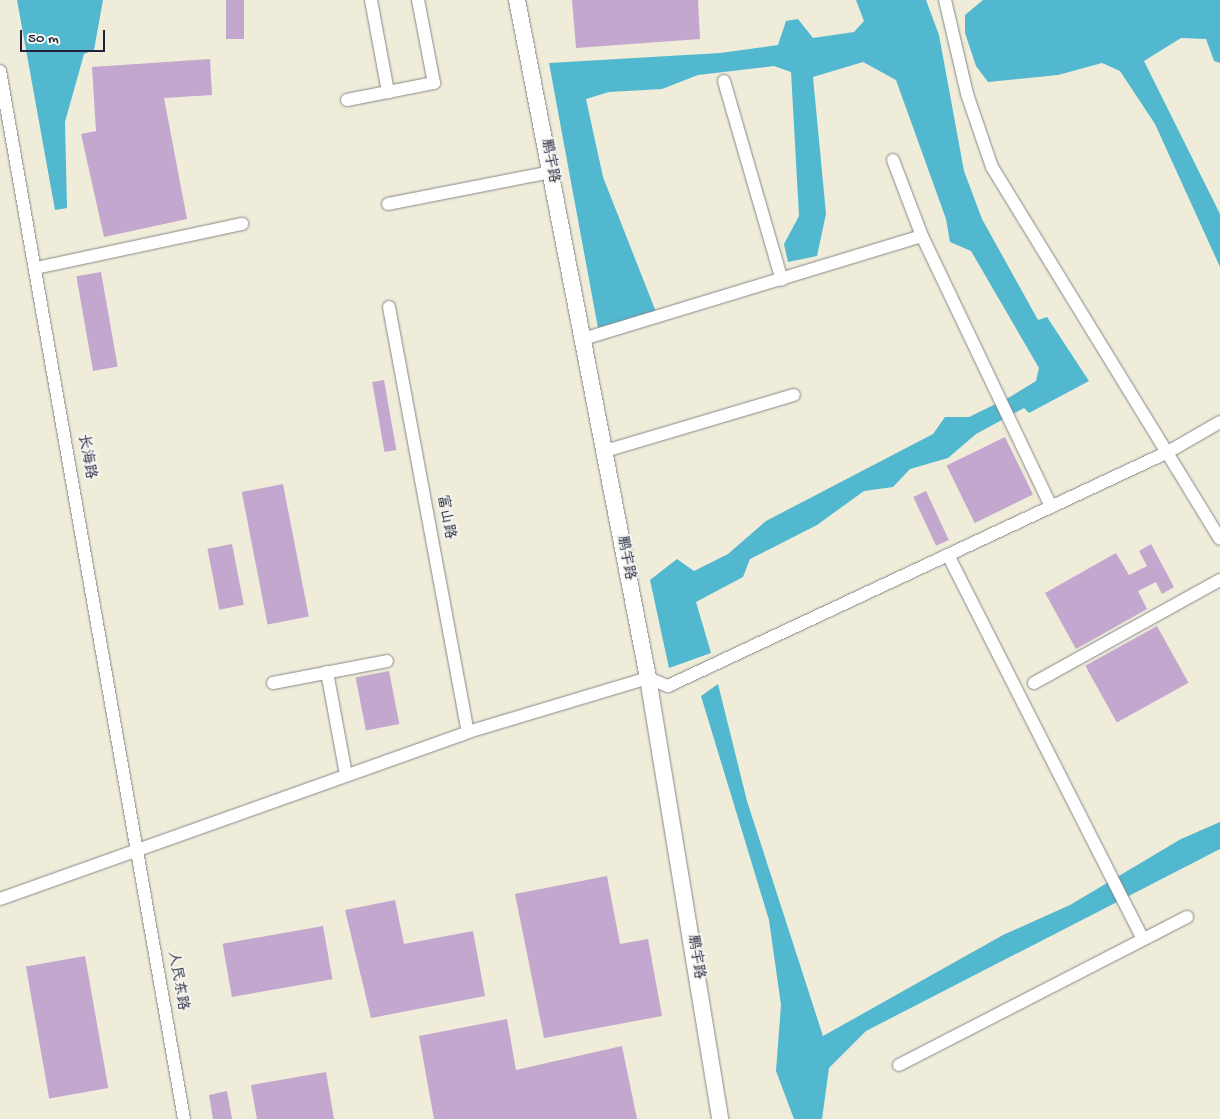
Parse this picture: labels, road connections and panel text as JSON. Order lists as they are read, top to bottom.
{
  "streets": {
    "main road": ["鹏宇路"],
    "street": ["长海路", "富山路", "人民东路"]
  },
  "crossings": [
    ["长海路", "人民东路"]
  ],
  "scale_bar": "50 m"
}
